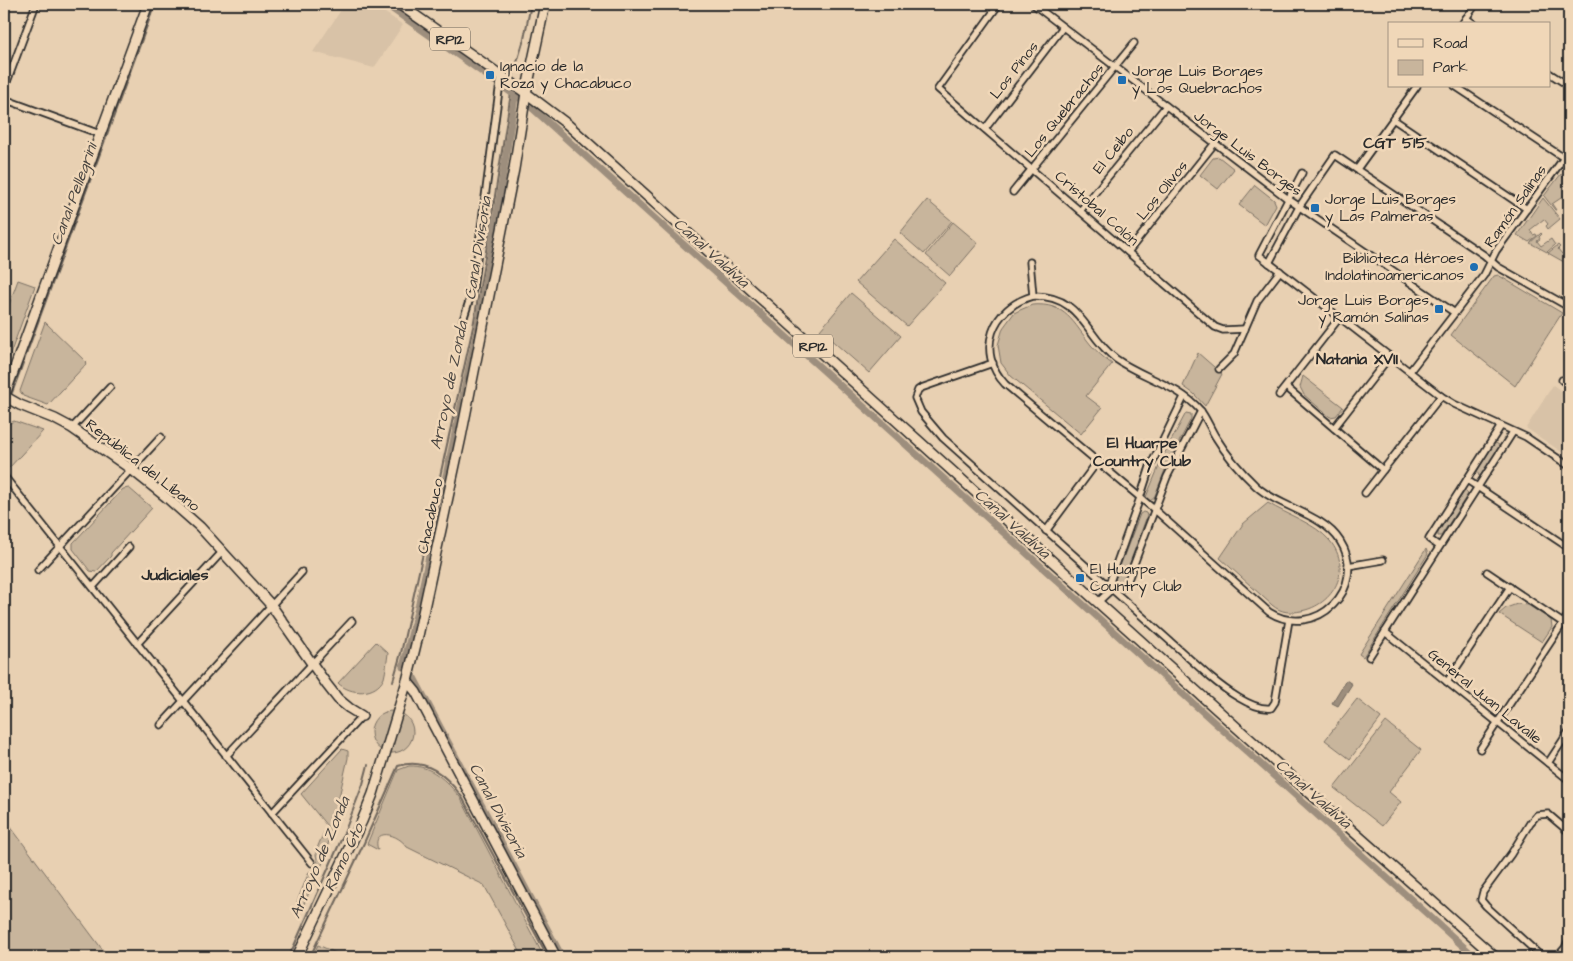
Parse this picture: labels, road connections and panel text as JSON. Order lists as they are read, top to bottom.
{
  "streets": {
    "main road": ["RP12", "República del Líbano", "Chacabuco"],
    "street": [
      "Los Pinos",
      "Los Quebrachos",
      "El Ceibo",
      "Jorge Luis Borges",
      "Los Olivos",
      "Ramón Salinas",
      "Cristobal Colón",
      "General Juan Lavalle"
    ]
  },
  "crossings": [
    ["RP12", "Chacabuco"],
    ["Los Pinos", "Jorge Luis Borges"],
    ["Los Pinos", "Cristobal Colón"],
    ["Los Quebrachos", "Jorge Luis Borges"],
    ["Los Quebrachos", "Cristobal Colón"],
    ["El Ceibo", "Jorge Luis Borges"],
    ["El Ceibo", "Cristobal Colón"],
    ["Jorge Luis Borges", "Los Olivos"],
    ["Jorge Luis Borges", "Ramón Salinas"],
    ["Los Olivos", "Cristobal Colón"]
  ],
  "districts": [
    "CGT 515",
    "Natania XVII",
    "El Huarpe Country Club",
    "Judiciales"
  ],
  "water": [
    "Canal Pellegrini",
    "Canal Divisoria",
    "Canal Valdivia",
    "Arroyo de Zonda",
    "Ramo 6to"
  ],
  "places": {
    "transit": [
      "Ignacio de la Roza y Chacabuco",
      "Jorge Luis Borges y Los Quebrachos",
      "Jorge Luis Borges y Las Palmeras",
      "Jorge Luis Borges y Ramón Salinas",
      "El Huarpe Country Club"
    ],
    "other": ["Biblioteca Héroes Indolatinoamericanos"]
  },
  "legend": ["Road", "Park"]
}
